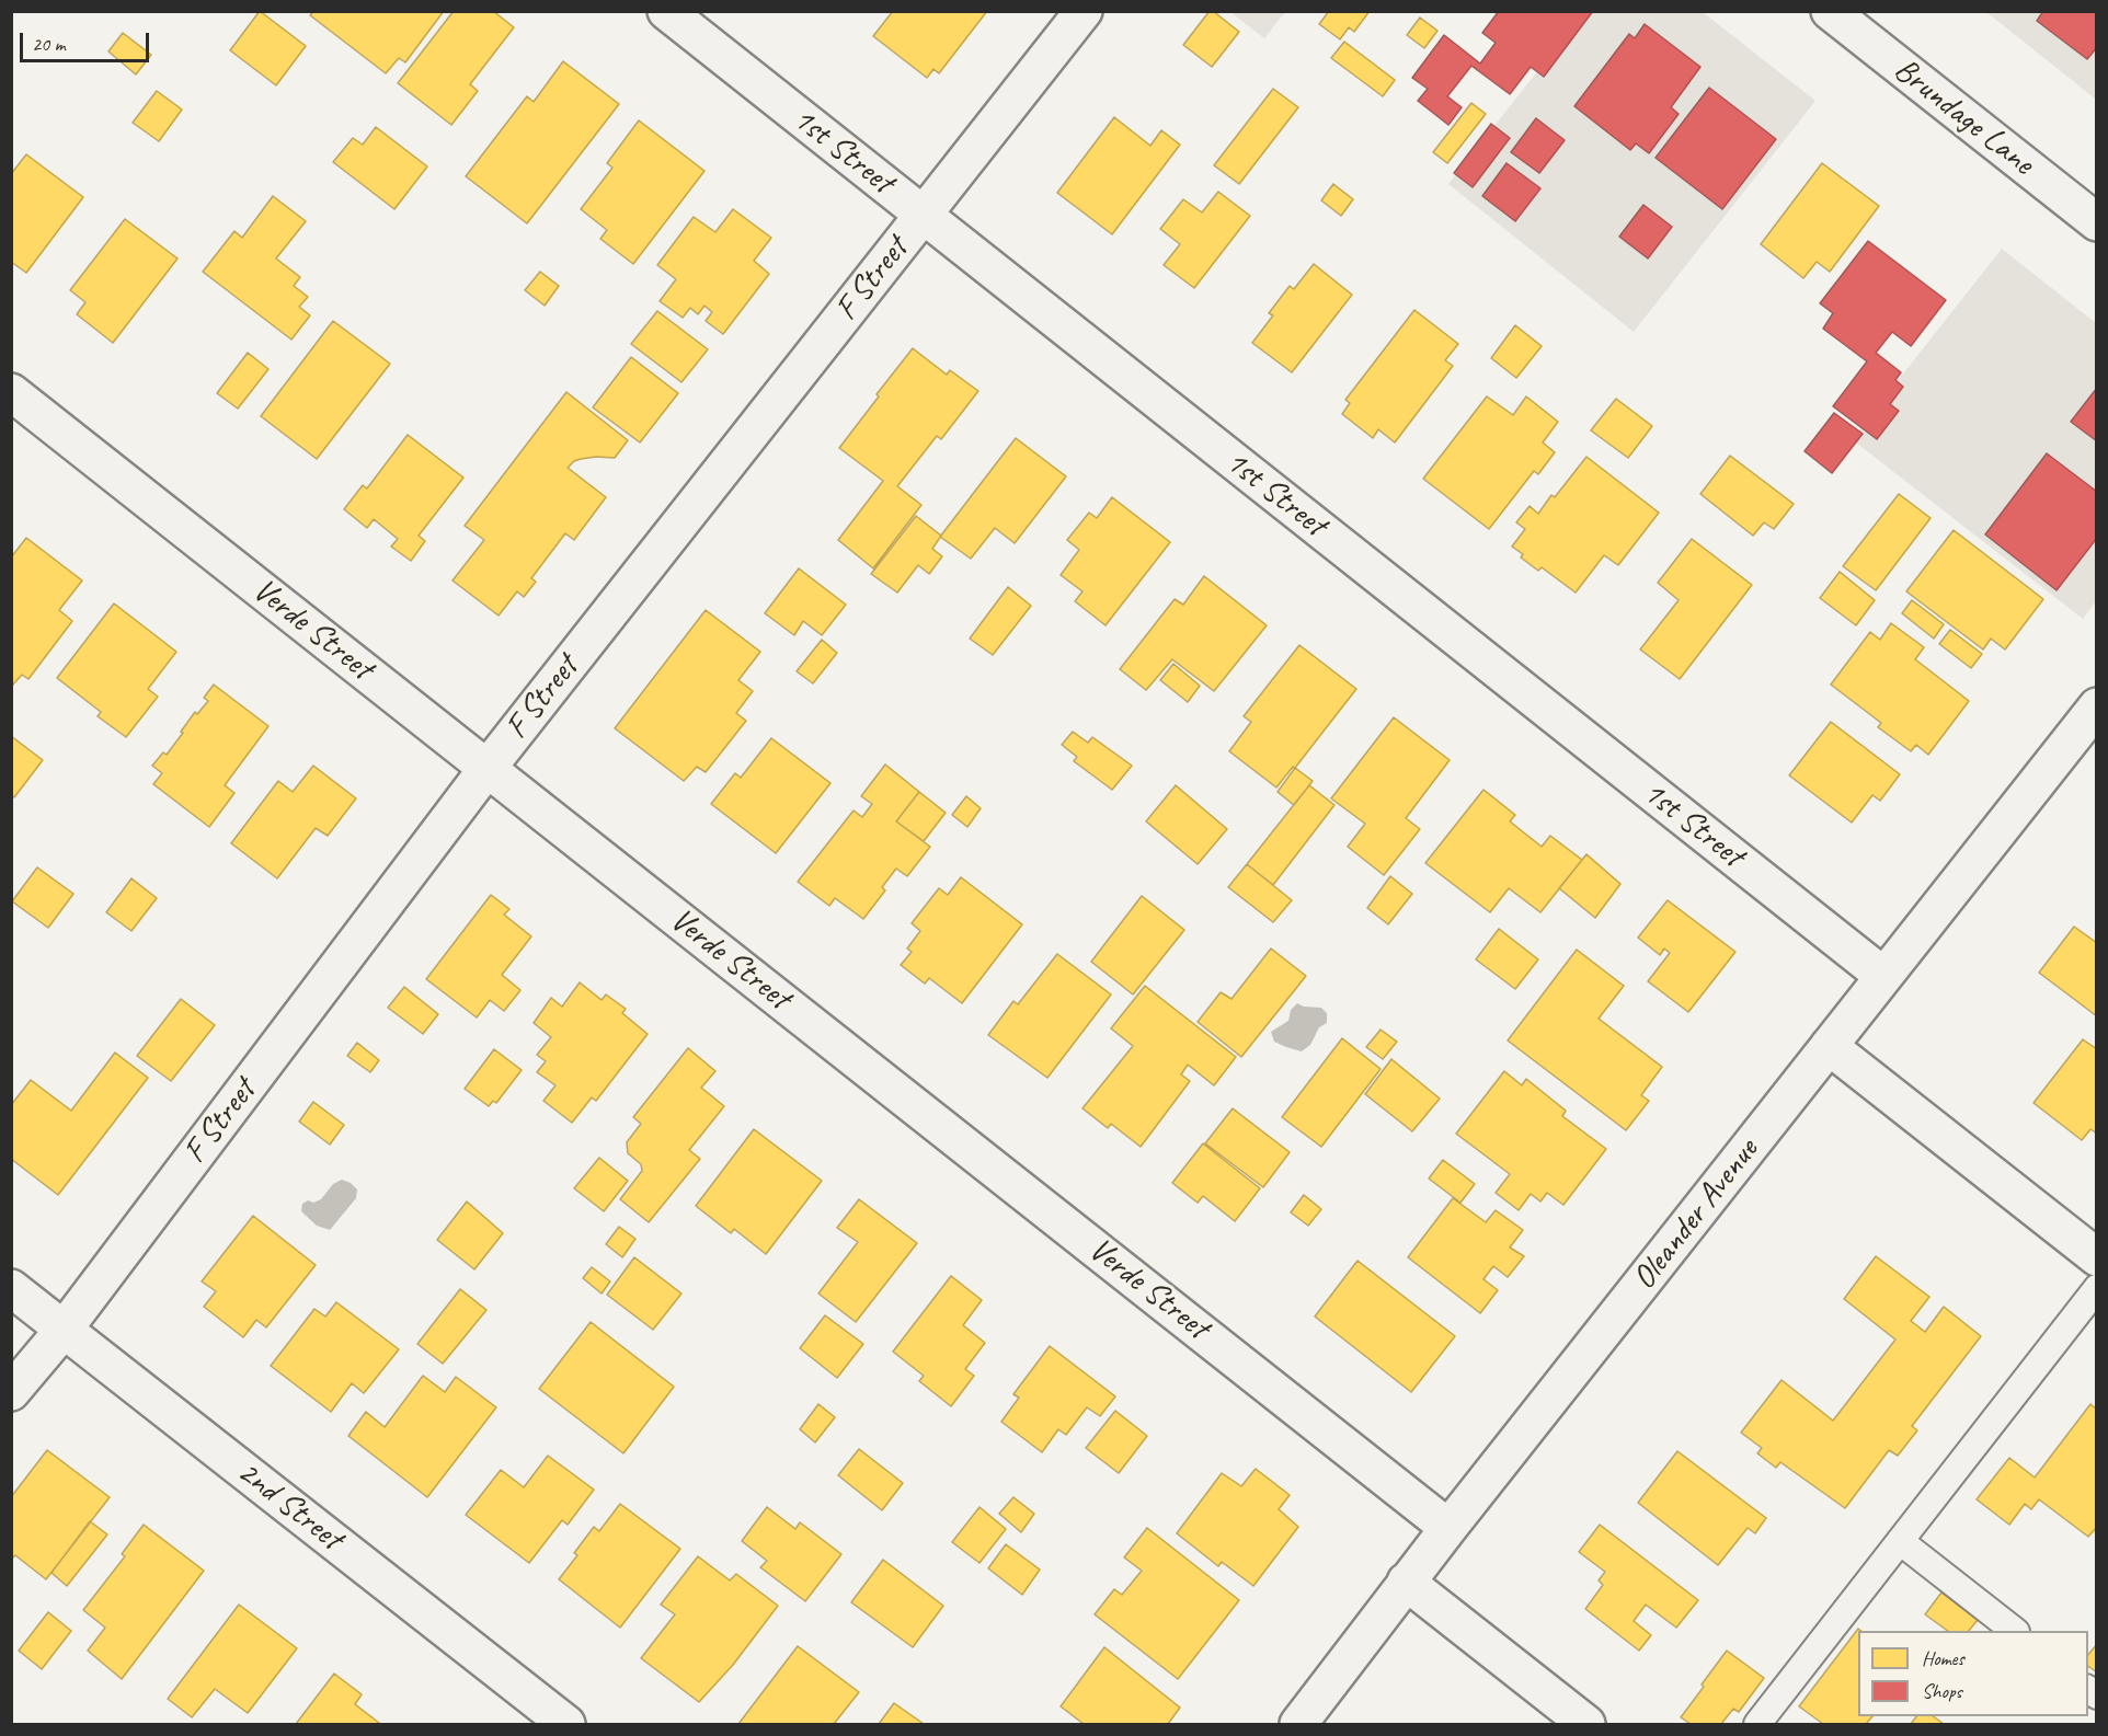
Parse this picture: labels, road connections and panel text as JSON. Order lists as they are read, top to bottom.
{
  "streets": {
    "street": [
      "Brundage Lane",
      "1st Street",
      "F Street",
      "Verde Street",
      "Oleander Avenue",
      "2nd Street"
    ]
  },
  "crossings": [
    ["1st Street", "F Street"],
    ["1st Street", "Oleander Avenue"],
    ["F Street", "Verde Street"],
    ["F Street", "2nd Street"],
    ["Verde Street", "Oleander Avenue"]
  ],
  "legend": ["Homes", "Shops"],
  "scale_bar": "20 m"
}
